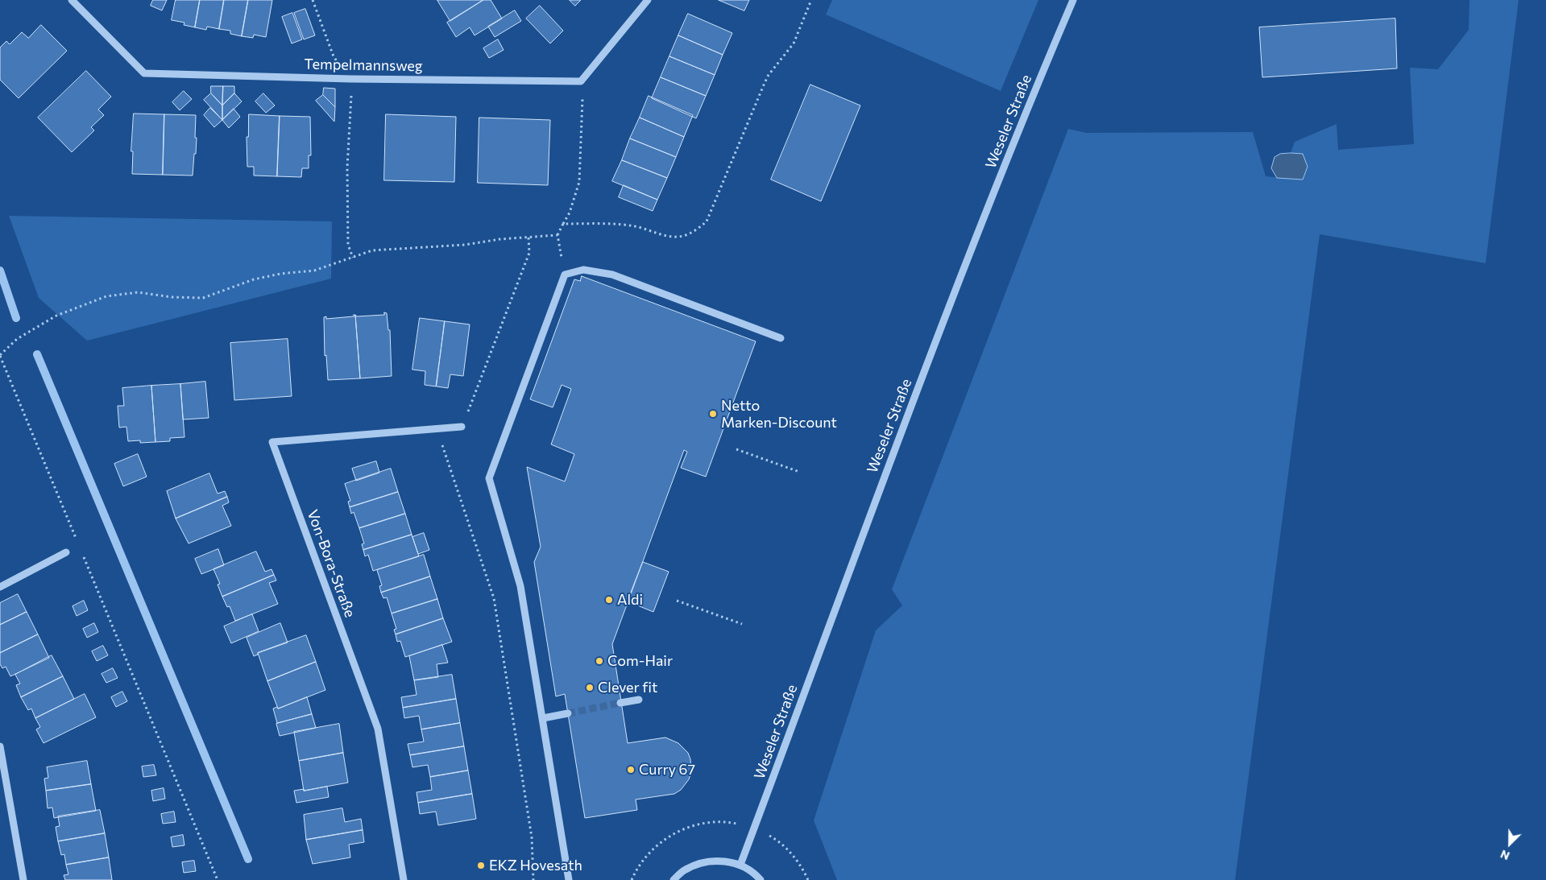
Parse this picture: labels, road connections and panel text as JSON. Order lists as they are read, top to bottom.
{
  "streets": {
    "street": ["Tempelmannsweg", "Weseler Straße", "Von-Bora-Straße"]
  },
  "places": [
    "Netto Marken-Discount",
    "Aldi",
    "Com-Hair",
    "Clever fit",
    "Curry 67",
    "EKZ Hovesath"
  ],
  "north": "bottom left"
}
